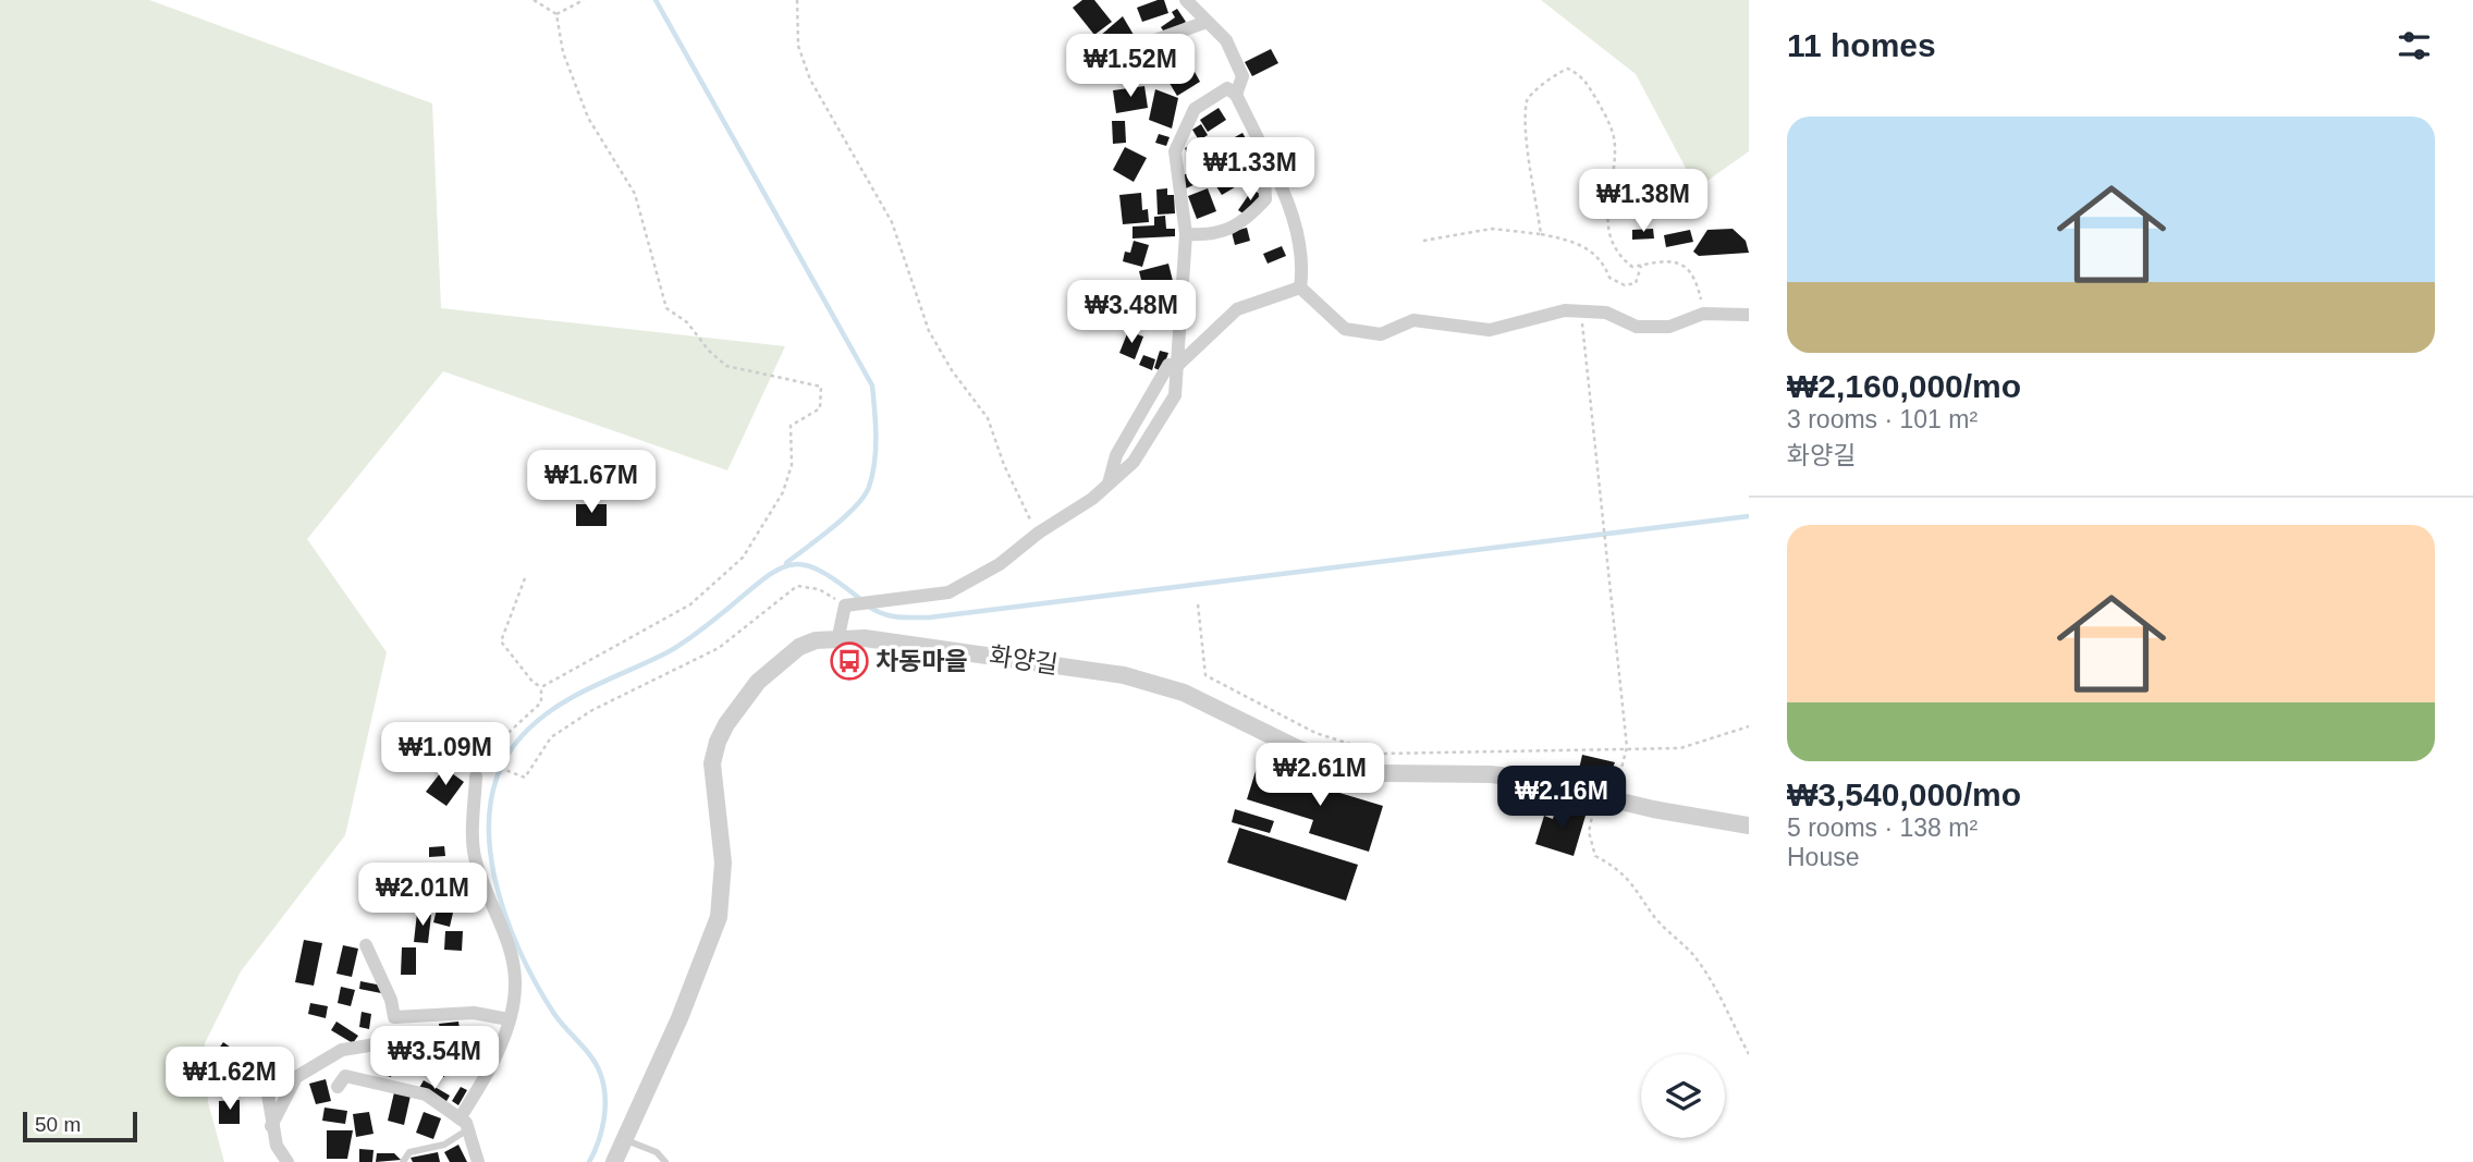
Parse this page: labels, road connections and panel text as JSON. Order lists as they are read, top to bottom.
{
  "streets": {
    "street": ["화양길"]
  },
  "places": {
    "bus stop": ["차동마을"]
  },
  "scale_bar": "50 m",
  "page": {
    "heading": "11 homes",
    "price": [
      "₩1.52M",
      "₩1.33M",
      "₩1.38M",
      "₩3.48M",
      "₩1.67M",
      "₩1.09M",
      "₩2.61M",
      "₩2.16M",
      "₩2.01M",
      "₩3.54M",
      "₩1.62M"
    ],
    "list": [
      {
        "name": "₩2,160,000/mo",
        "note": "3 rooms · 101 m² · 화양길"
      },
      {
        "name": "₩3,540,000/mo",
        "note": "5 rooms · 138 m² · House"
      }
    ],
    "scale": "50 m"
  }
}
